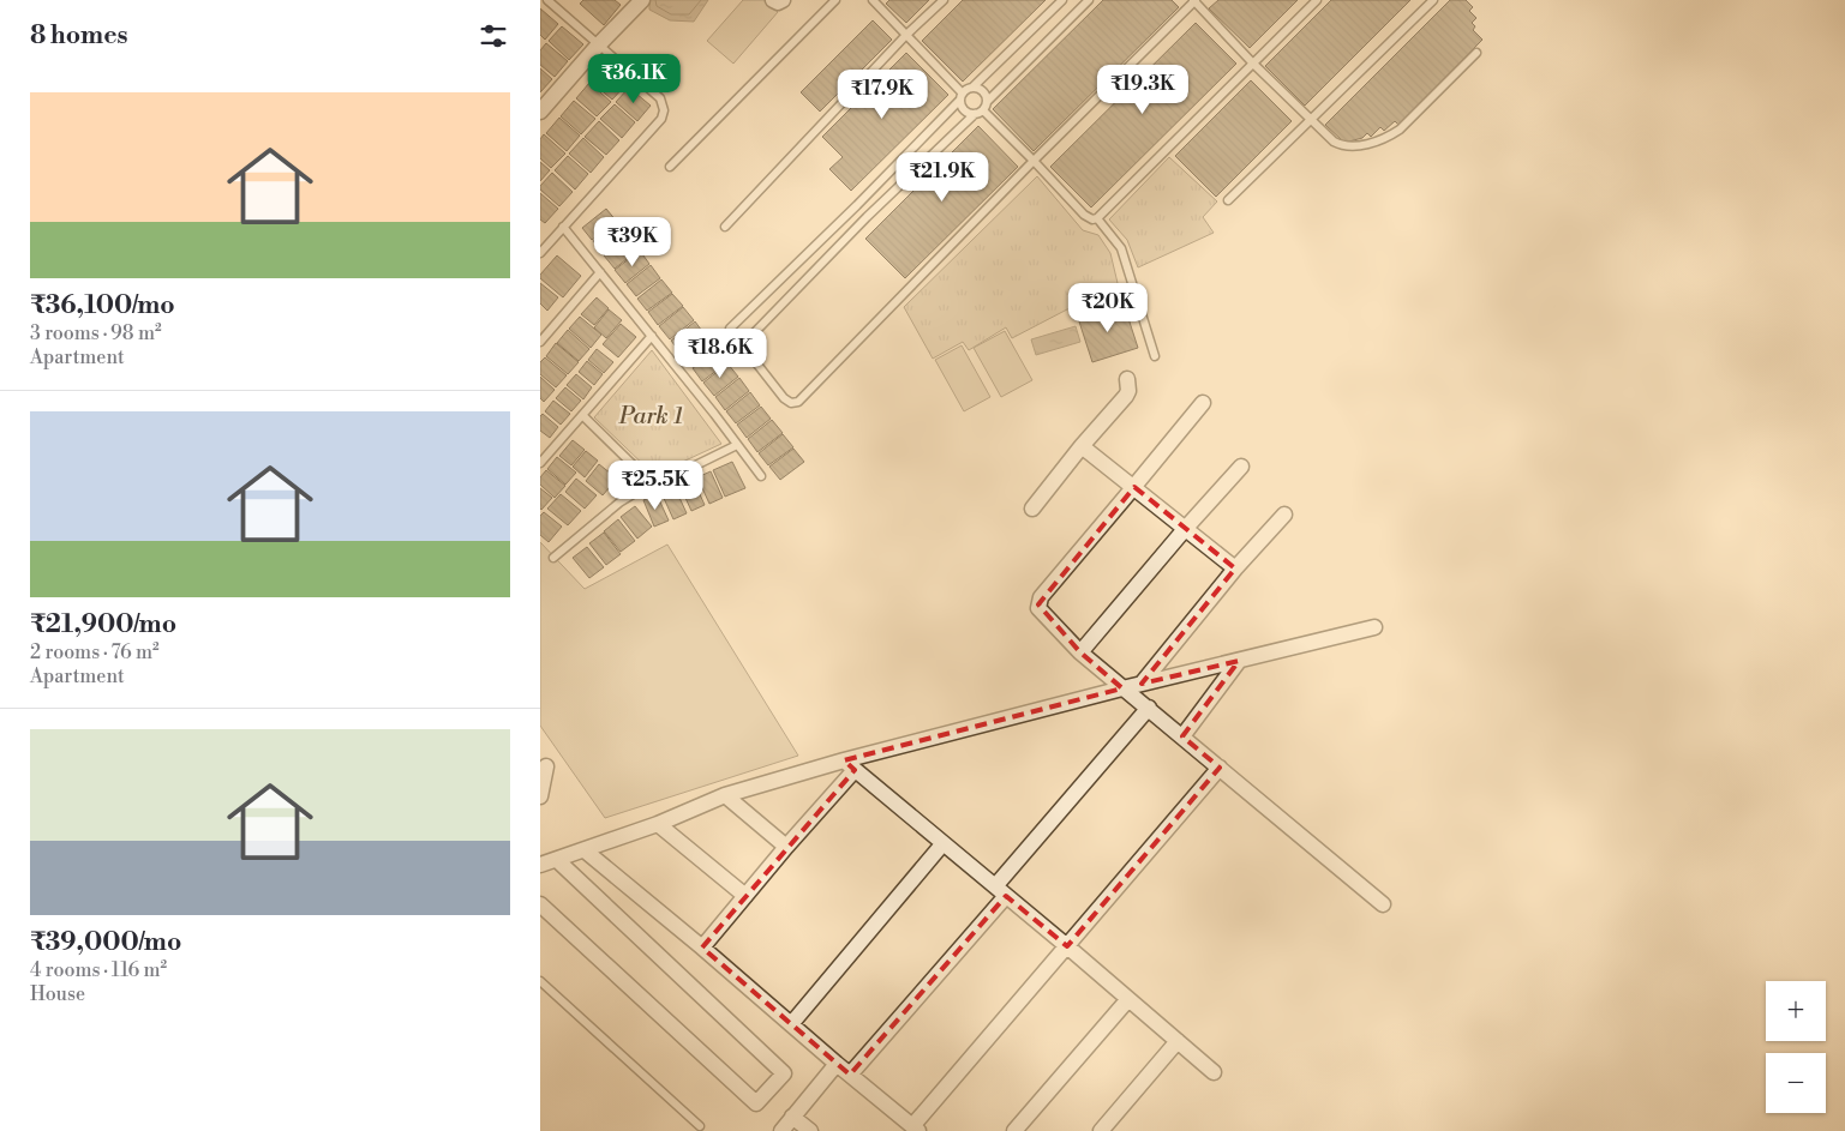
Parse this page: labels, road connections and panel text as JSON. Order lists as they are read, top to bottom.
{
  "parks": ["Park 1"],
  "page": {
    "heading": "8 homes",
    "price": [
      "₹36.1K",
      "₹19.3K",
      "₹17.9K",
      "₹21.9K",
      "₹39K",
      "₹20K",
      "₹18.6K",
      "₹25.5K"
    ],
    "list": [
      {
        "name": "₹36,100/mo",
        "note": "3 rooms · 98 m² · Apartment"
      },
      {
        "name": "₹21,900/mo",
        "note": "2 rooms · 76 m² · Apartment"
      },
      {
        "name": "₹39,000/mo",
        "note": "4 rooms · 116 m² · House"
      }
    ],
    "map_buttons": ["+", "−"]
  }
}
